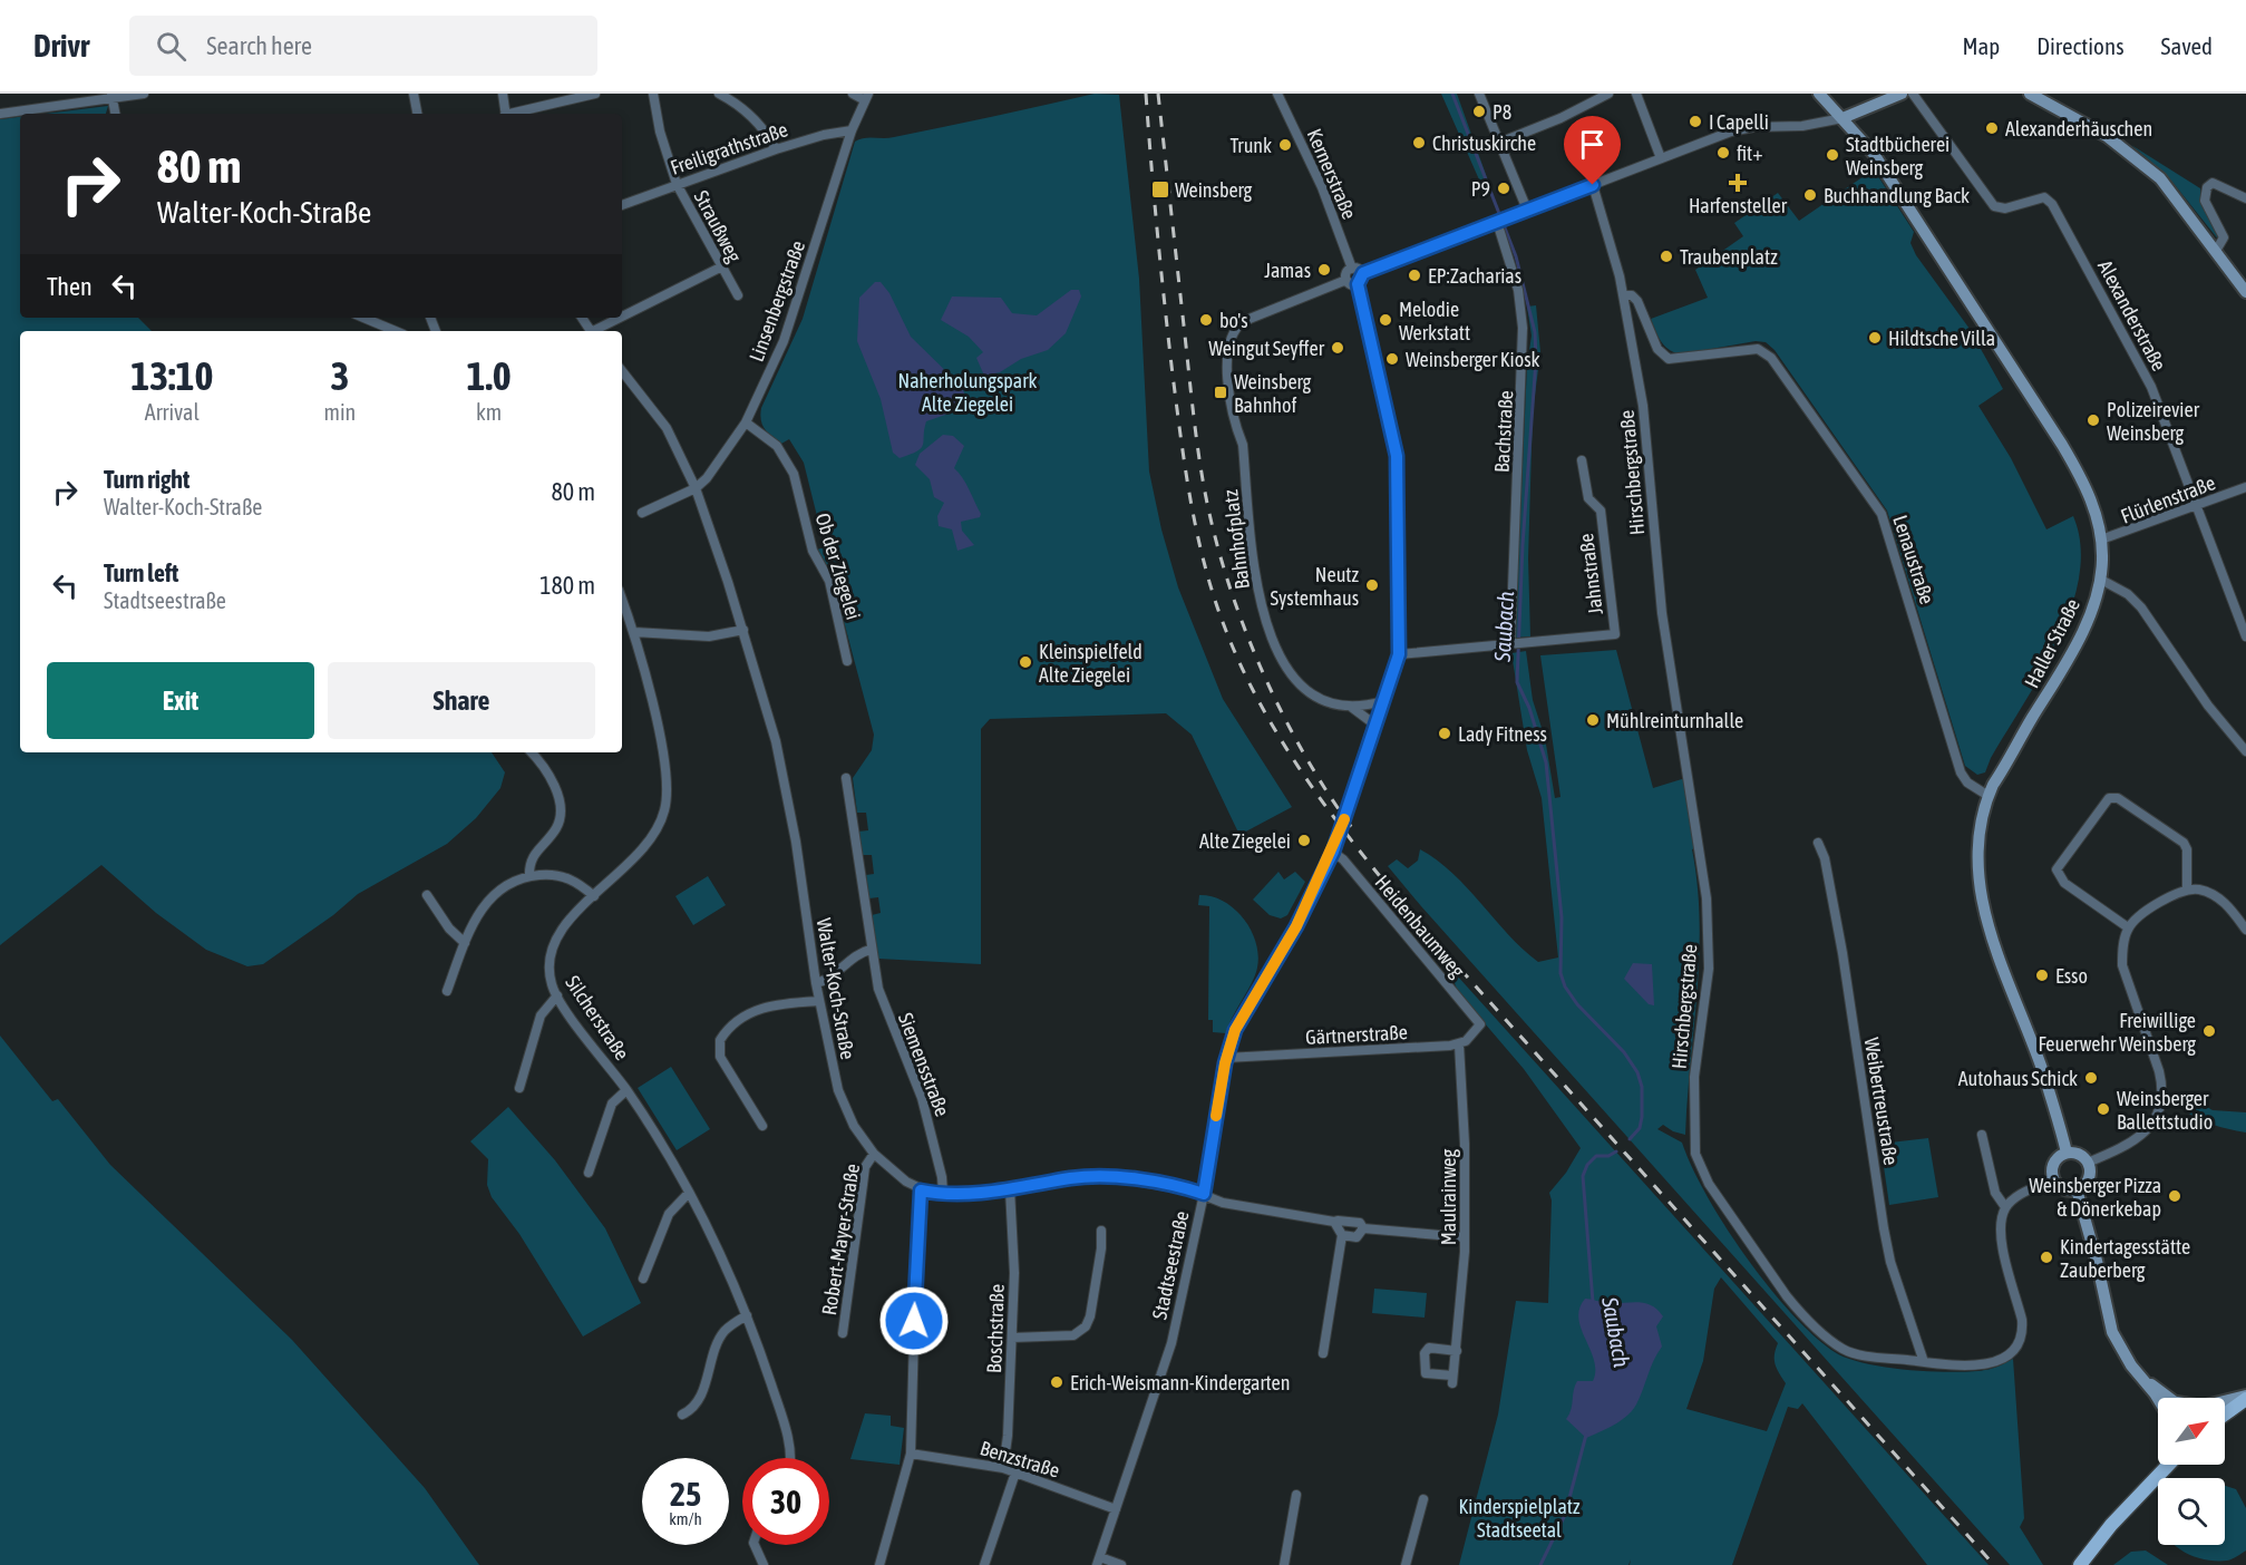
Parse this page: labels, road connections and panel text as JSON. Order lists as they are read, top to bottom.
{
  "streets": {
    "street": [
      "Freiligrathstraße",
      "Kernerstraße",
      "Straußweg",
      "Linsenbergstraße",
      "Alexanderstraße",
      "Bachstraße",
      "Hirschbergstraße",
      "Flürlenstraße",
      "Bahnhofplatz",
      "Lenaustraße",
      "Ob der Ziegelei",
      "Jahnstraße",
      "Haller Straße",
      "Heidenbaumweg",
      "Walter-Koch-Straße",
      "Silcherstraße",
      "Gärtnerstraße",
      "Siemensstraße",
      "Weibertreustraße",
      "Maulrainweg",
      "Robert-Mayer-Straße",
      "Stadtseestraße",
      "Boschstraße",
      "Benzstraße"
    ]
  },
  "crossings": [
    ["Freiligrathstraße", "Straußweg"],
    ["Freiligrathstraße", "Linsenbergstraße"],
    ["Linsenbergstraße", "Ob der Ziegelei"],
    ["Linsenbergstraße", "Walter-Koch-Straße"],
    ["Alexanderstraße", "Flürlenstraße"],
    ["Bachstraße", "Jahnstraße"],
    ["Hirschbergstraße", "Lenaustraße"],
    ["Hirschbergstraße", "Weibertreustraße"],
    ["Flürlenstraße", "Haller Straße"],
    ["Bahnhofplatz", "Stadtseestraße"],
    ["Lenaustraße", "Haller Straße"],
    ["Jahnstraße", "Stadtseestraße"],
    ["Heidenbaumweg", "Gärtnerstraße"],
    ["Heidenbaumweg", "Maulrainweg"],
    ["Heidenbaumweg", "Stadtseestraße"],
    ["Walter-Koch-Straße", "Robert-Mayer-Straße"],
    ["Gärtnerstraße", "Maulrainweg"],
    ["Gärtnerstraße", "Stadtseestraße"],
    ["Stadtseestraße", "Benzstraße"],
    ["Boschstraße", "Benzstraße"]
  ],
  "water": ["Saubach"],
  "parks": ["Naherholungspark Alte Ziegelei", "Kinderspielplatz Stadtseetal"],
  "places": {
    "other": [
      "P8",
      "I Capelli",
      "Alexanderhäuschen",
      "Christuskirche",
      "Trunk",
      "fit+",
      "Stadtbücherei Weinsberg",
      "P9",
      "Buchhandlung Back",
      "Traubenplatz",
      "Jamas",
      "EP:Zacharias",
      "bo's",
      "Melodie Werkstatt",
      "Hildtsche Villa",
      "Weingut Seyffer",
      "Weinsberger Kiosk",
      "Polizeirevier Weinsberg",
      "Neutz Systemhaus",
      "Kleinspielfeld Alte Ziegelei",
      "Mühlreinturnhalle",
      "Lady Fitness",
      "Alte Ziegelei",
      "Esso",
      "Freiwillige Feuerwehr Weinsberg",
      "Autohaus Schick",
      "Weinsberger Ballettstudio",
      "Weinsberger Pizza & Dönerkebap",
      "Kindertagesstätte Zauberberg",
      "Erich-Weismann-Kindergarten"
    ],
    "health": ["Harfensteller"],
    "transit": ["Weinsberg", "Weinsberg Bahnhof"]
  },
  "north": "top right",
  "page": {
    "header": "Drivr",
    "search": "Search here",
    "nav": ["Map", "Directions", "Saved"],
    "turn": ["80 m", "Walter-Koch-Straße"],
    "then": "Then",
    "eta": [
      "13:10",
      "Arrival",
      "3",
      "min",
      "1.0",
      "km"
    ],
    "list": [
      {
        "name": "Turn right",
        "note": "Walter-Koch-Straße",
        "value": "80 m"
      },
      {
        "name": "Turn left",
        "note": "Stadtseestraße",
        "value": "180 m"
      }
    ],
    "buttons": ["Exit", "Share"],
    "speed": "25 km/h",
    "limit": "30"
  }
}
